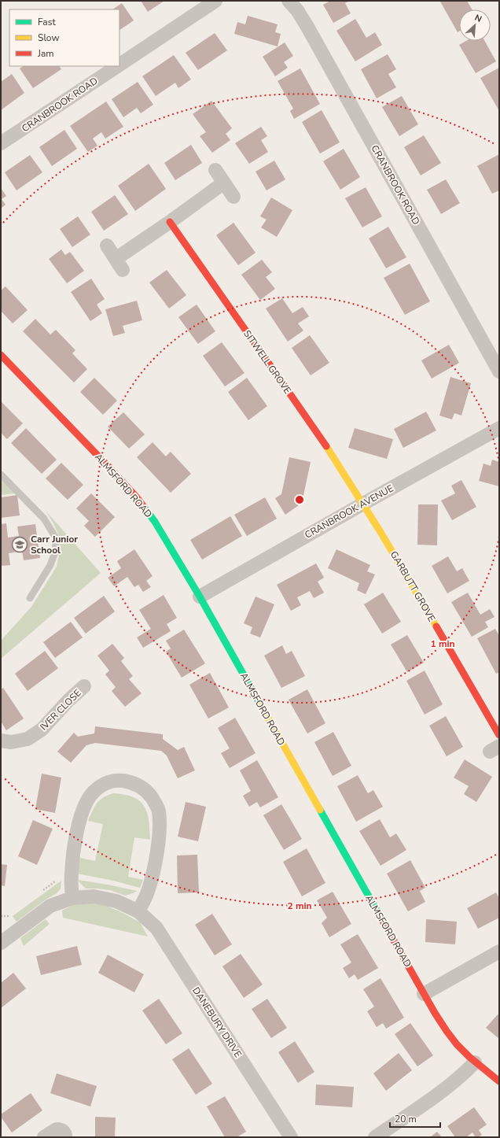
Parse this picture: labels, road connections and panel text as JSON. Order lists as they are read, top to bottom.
{
  "streets": {
    "street": [
      "CRANBROOK ROAD",
      "SITWELL GROVE",
      "ALMSFORD ROAD",
      "CRANBROOK AVENUE",
      "GARBUTT GROVE",
      "IVER CLOSE",
      "DANEBURY DRIVE"
    ]
  },
  "crossings": [
    ["SITWELL GROVE", "CRANBROOK AVENUE"],
    ["SITWELL GROVE", "GARBUTT GROVE"],
    ["ALMSFORD ROAD", "CRANBROOK AVENUE"],
    ["CRANBROOK AVENUE", "GARBUTT GROVE"]
  ],
  "places": {
    "school or university": ["Carr Junior School"]
  },
  "legend": ["Fast", "Slow", "Jam"],
  "scale_bar": "20 m",
  "north": "top right",
  "rings": ["1 min", "2 min"]
}
